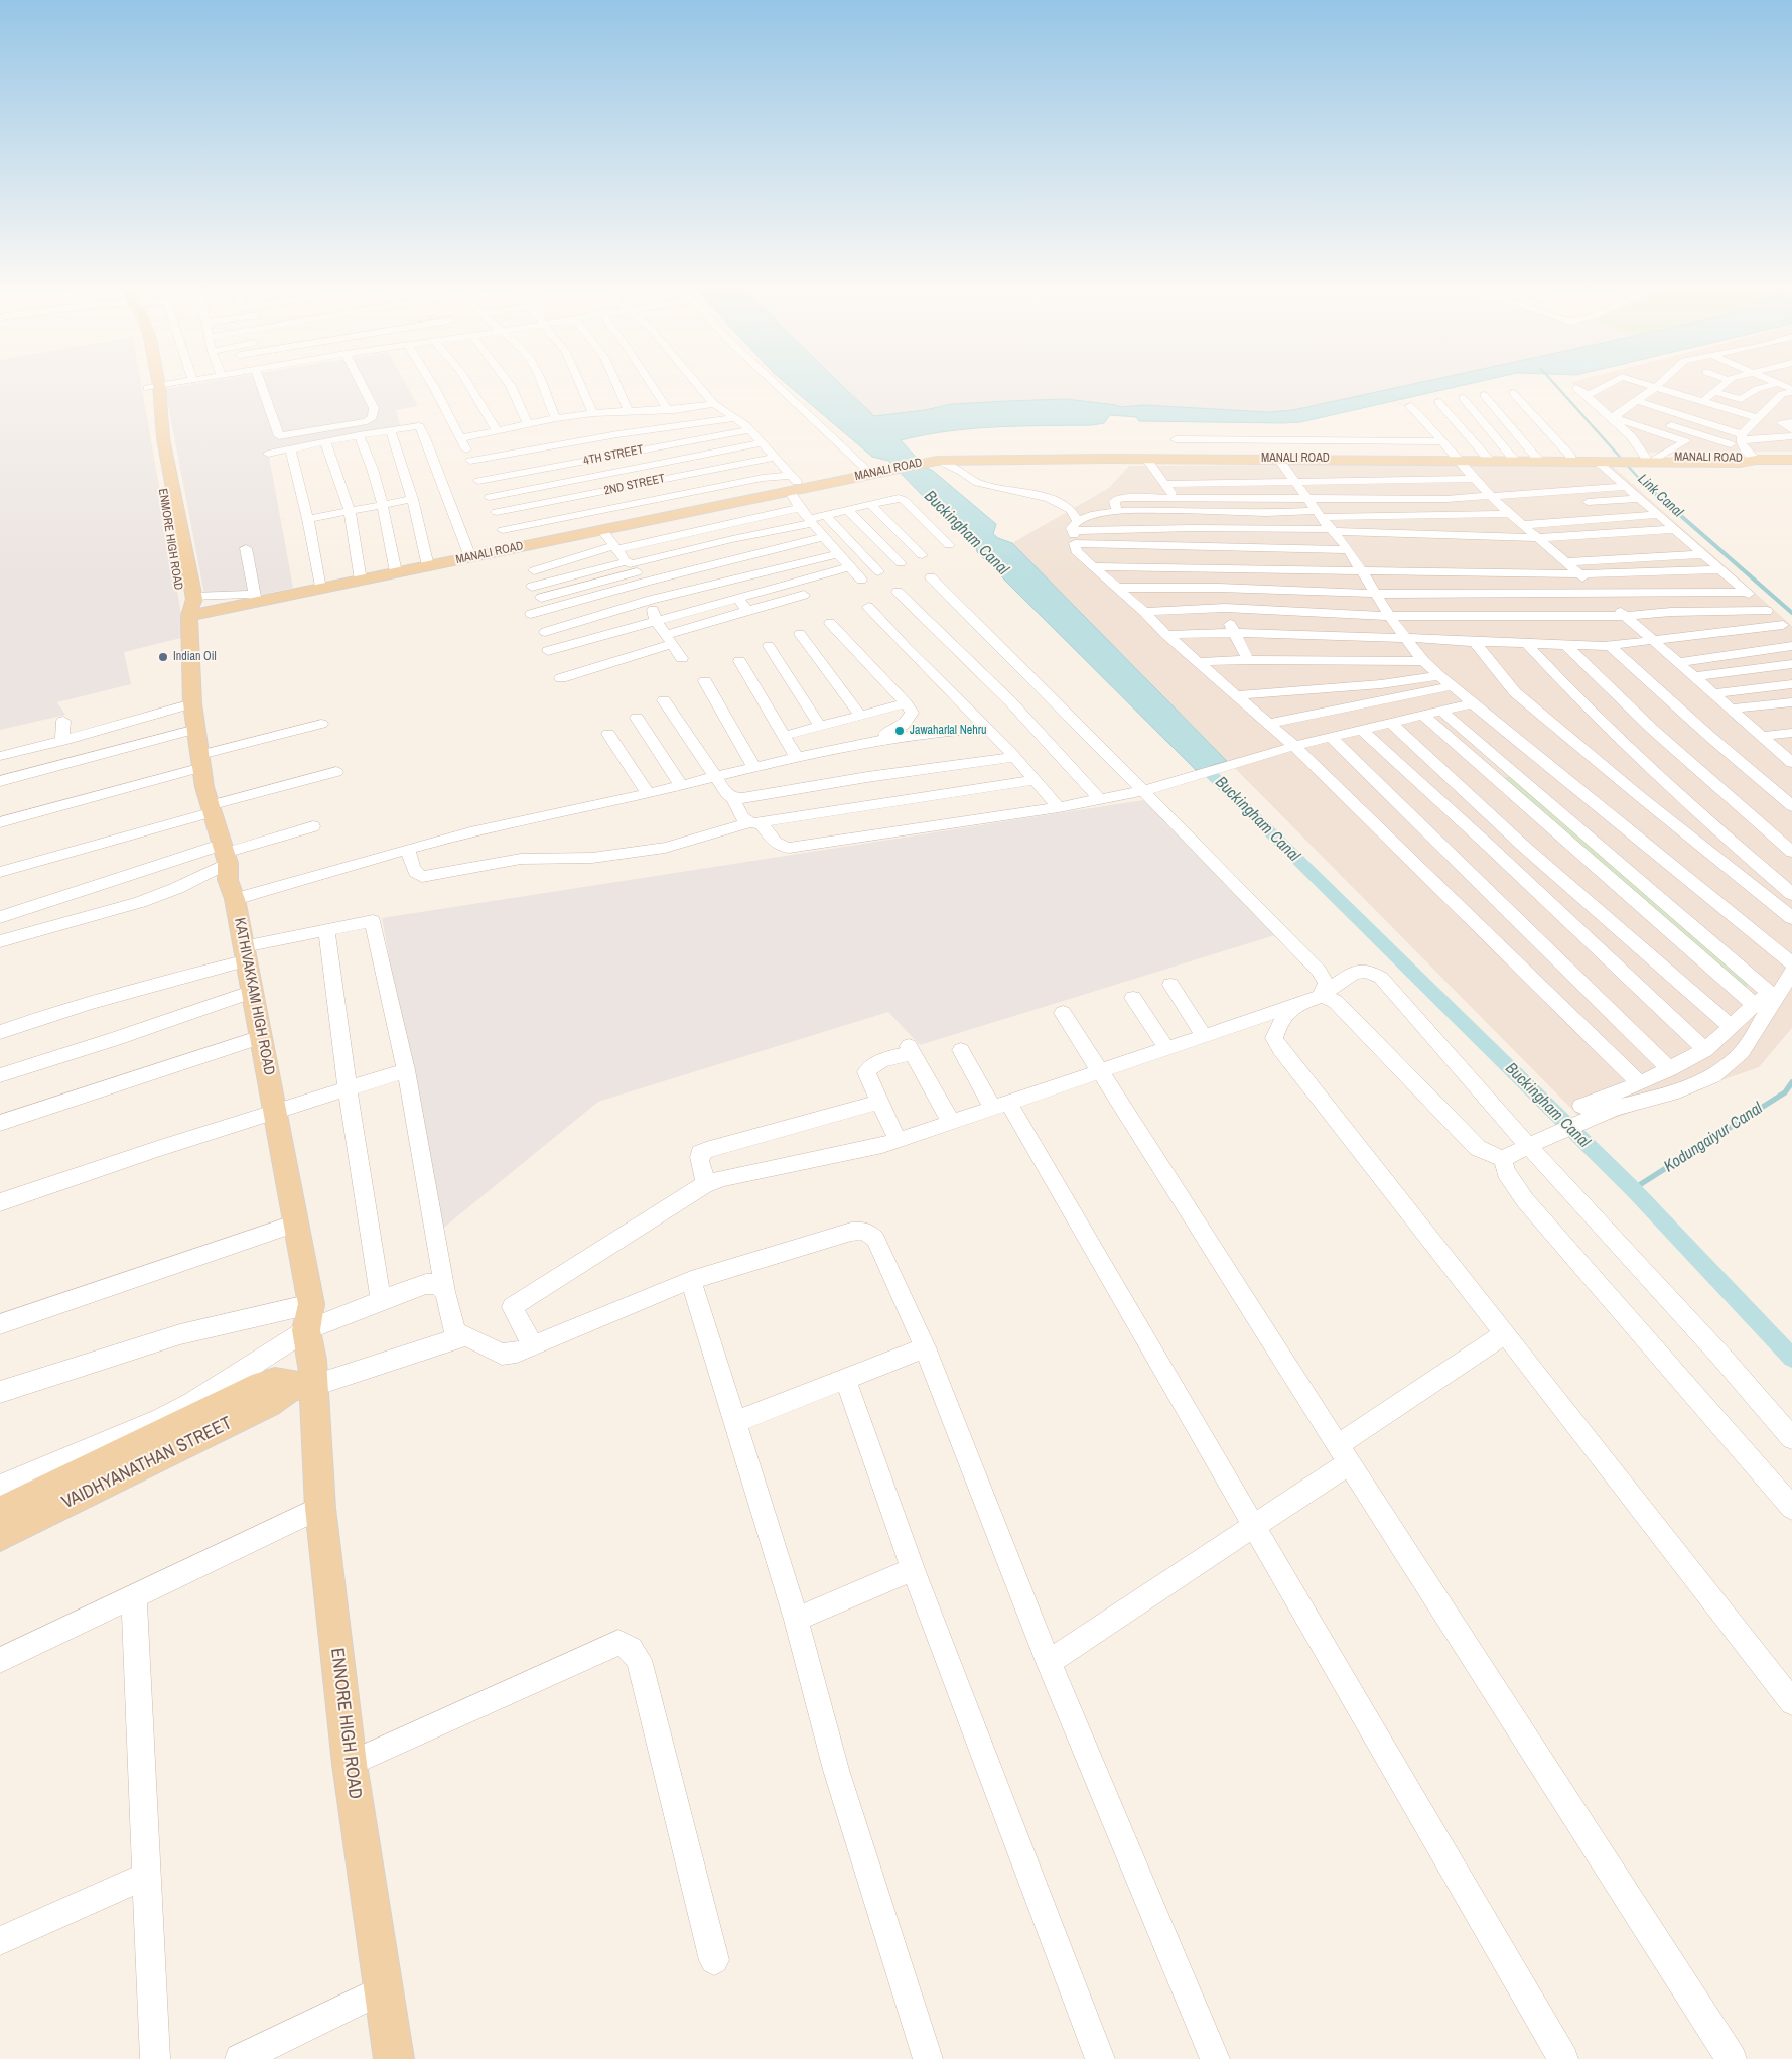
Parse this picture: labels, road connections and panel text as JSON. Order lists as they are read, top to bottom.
{
  "streets": {
    "main road": [
      "MANALI ROAD",
      "ENMORE HIGH ROAD",
      "KATHIVAKKAM HIGH ROAD",
      "VAIDHYANATHAN STREET",
      "ENNORE HIGH ROAD"
    ],
    "street": ["4TH STREET", "2ND STREET"]
  },
  "crossings": [
    ["MANALI ROAD", "ENMORE HIGH ROAD"],
    ["MANALI ROAD", "KATHIVAKKAM HIGH ROAD"],
    ["ENMORE HIGH ROAD", "KATHIVAKKAM HIGH ROAD"],
    ["KATHIVAKKAM HIGH ROAD", "VAIDHYANATHAN STREET"],
    ["KATHIVAKKAM HIGH ROAD", "ENNORE HIGH ROAD"],
    ["VAIDHYANATHAN STREET", "ENNORE HIGH ROAD"]
  ],
  "water": ["Link Canal", "Buckingham Canal", "Kodungaiyur Canal"],
  "places": ["Indian Oil", "Jawaharlal Nehru"]
}
